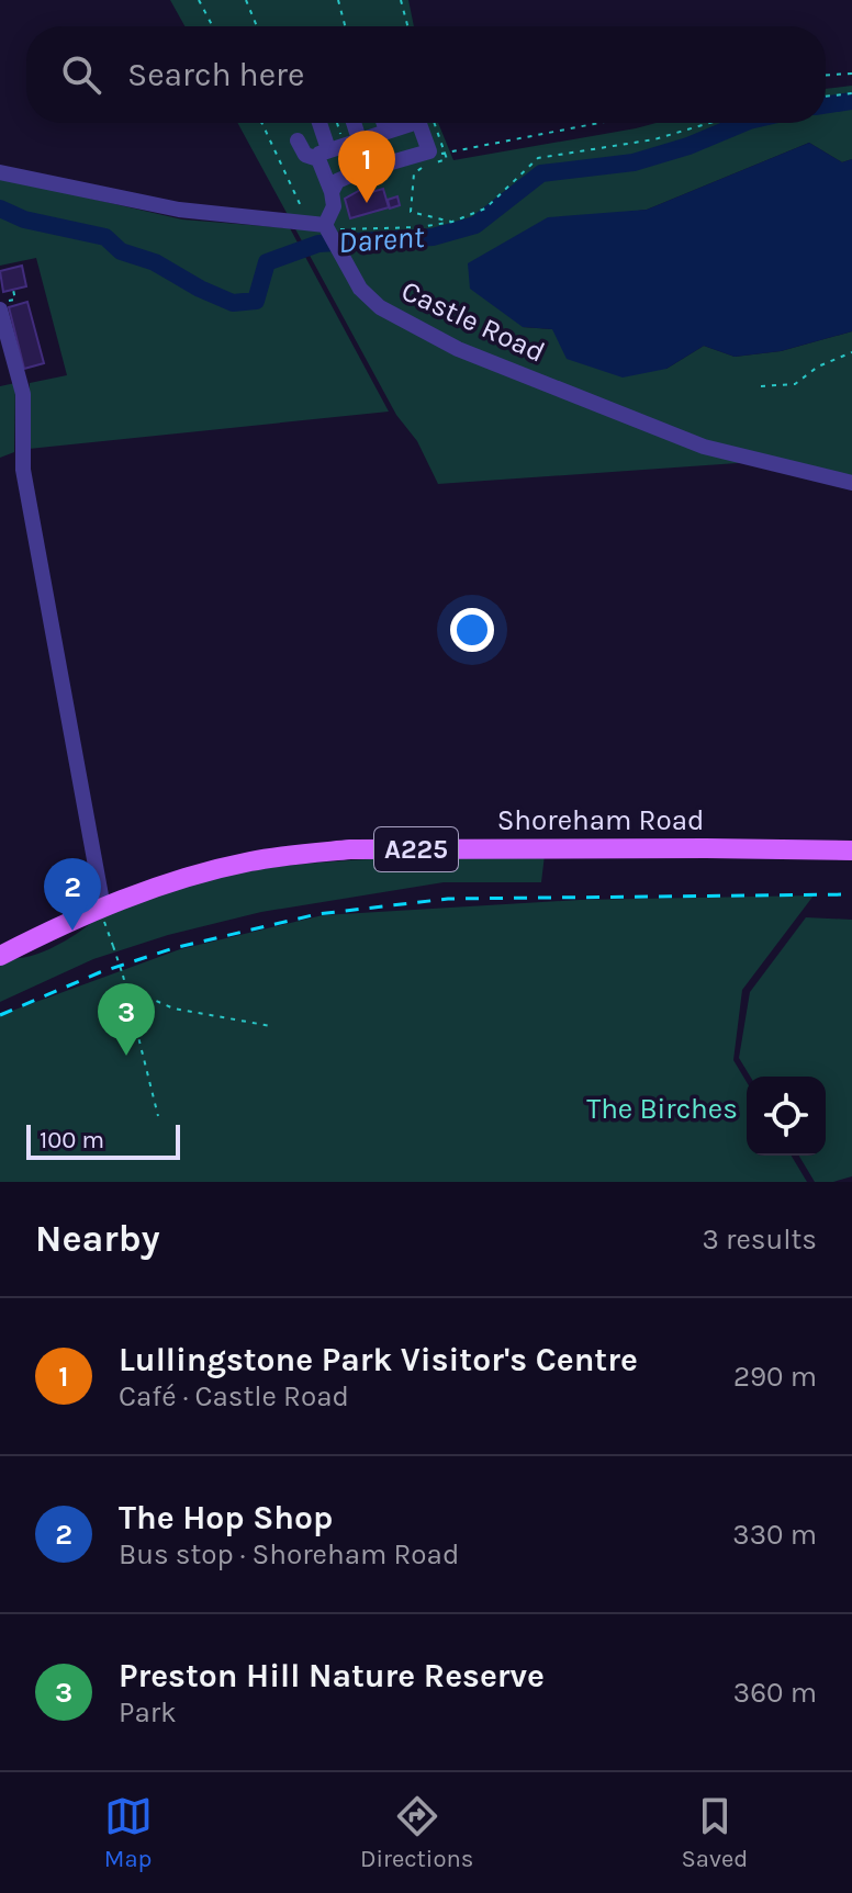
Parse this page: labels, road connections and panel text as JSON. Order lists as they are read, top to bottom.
{
  "streets": {
    "main road": ["Shoreham Road", "A225"],
    "street": ["Castle Road"]
  },
  "water": ["Darent"],
  "parks": ["The Birches"],
  "scale_bar": "100 m",
  "page": {
    "search": "Search here",
    "pins": ["1", "2", "3"],
    "scale": "100 m",
    "heading": ["Nearby", "3 results"],
    "list": [
      {
        "mark": "1",
        "name": "Lullingstone Park Visitor's Centre",
        "note": "Café · Castle Road",
        "value": "290 m"
      },
      {
        "mark": "2",
        "name": "The Hop Shop",
        "note": "Bus stop · Shoreham Road",
        "value": "330 m"
      },
      {
        "mark": "3",
        "name": "Preston Hill Nature Reserve",
        "note": "Park",
        "value": "360 m"
      }
    ],
    "nav": ["Map", "Directions", "Saved"]
  }
}
